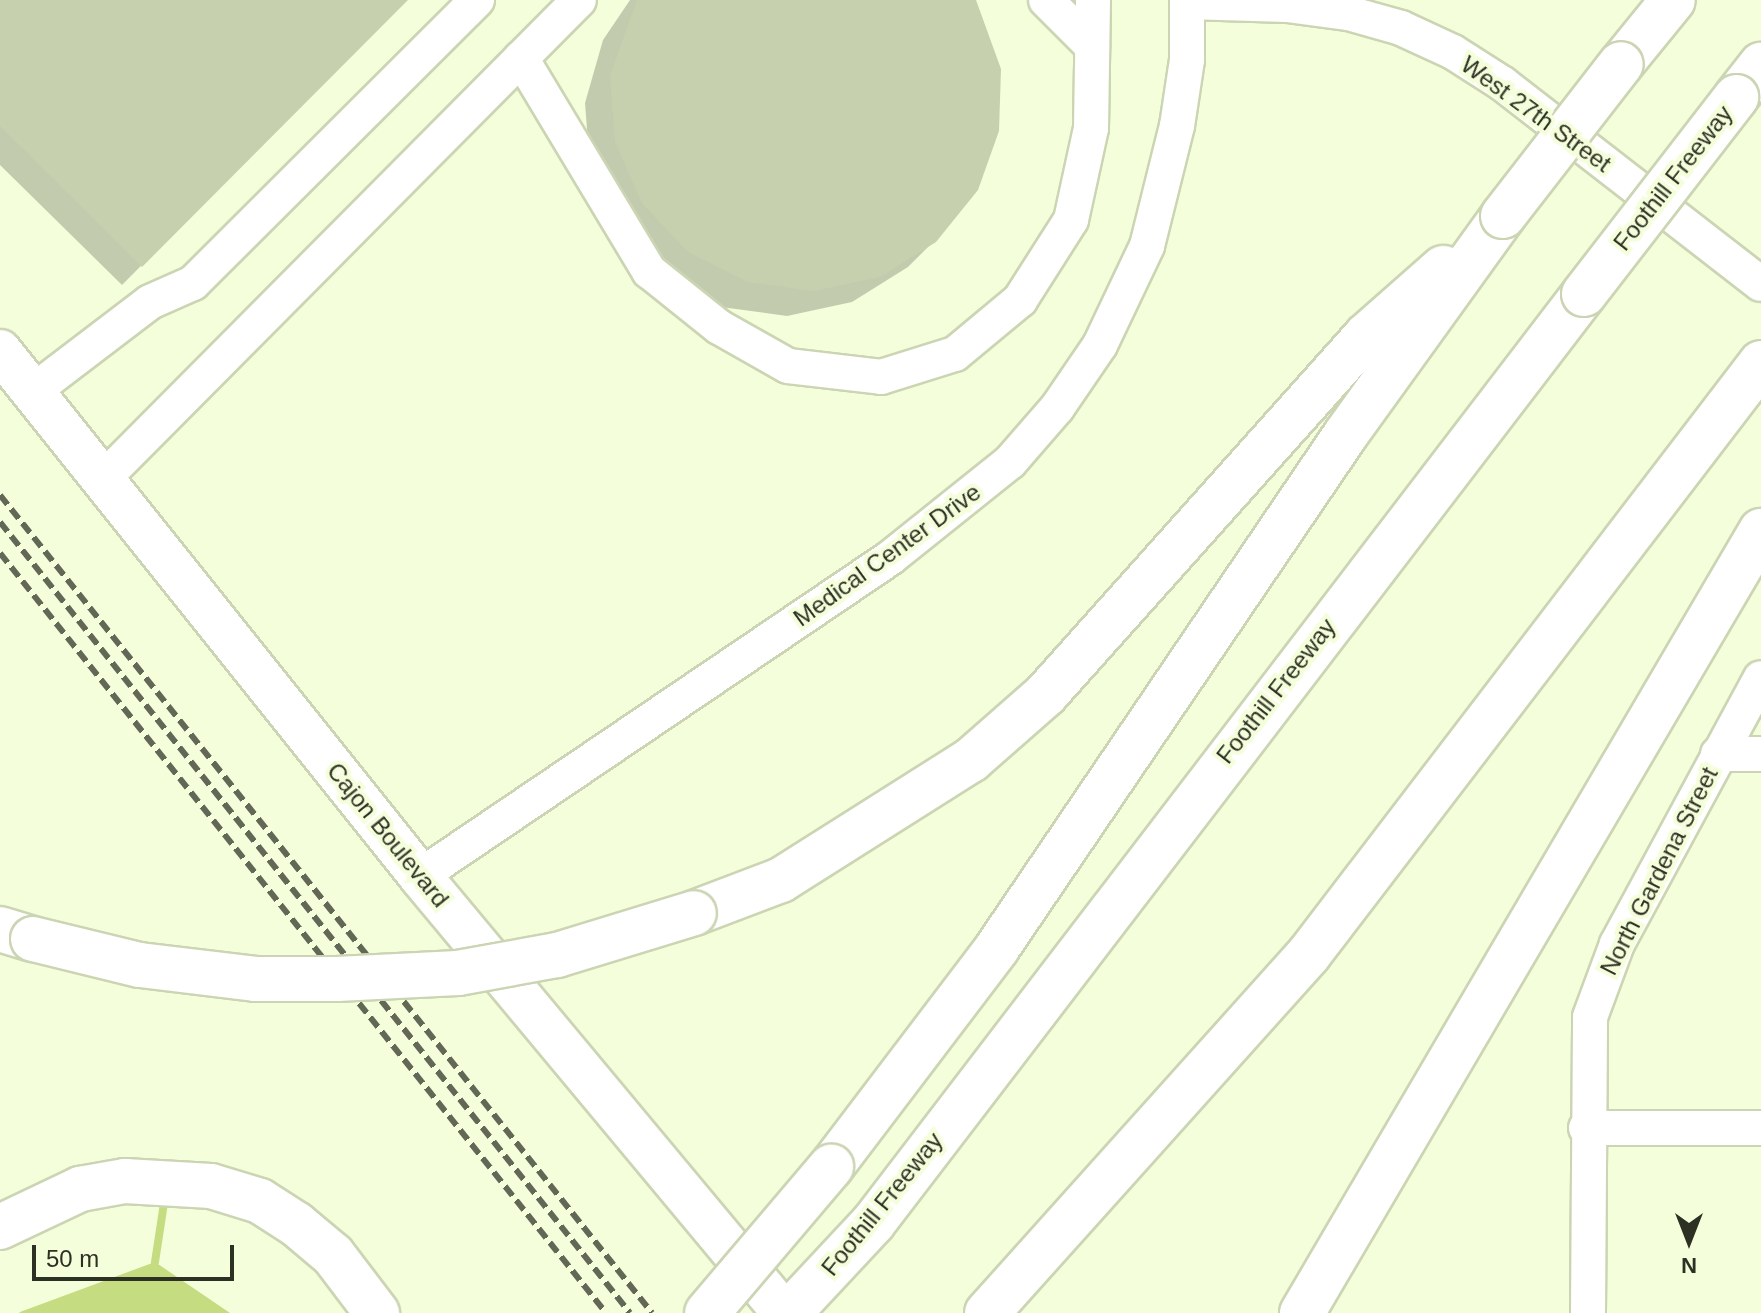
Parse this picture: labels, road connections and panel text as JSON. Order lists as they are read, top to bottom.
{
  "streets": {
    "highway": ["Foothill Freeway"],
    "main road": ["Cajon Boulevard"],
    "street": ["West 27th Street", "Medical Center Drive", "North Gardena Street"]
  },
  "crossings": [
    ["West 27th Street", "Medical Center Drive"],
    ["Foothill Freeway", "Cajon Boulevard"],
    ["Medical Center Drive", "Cajon Boulevard"]
  ],
  "scale_bar": "50 m",
  "north": "bottom"
}
